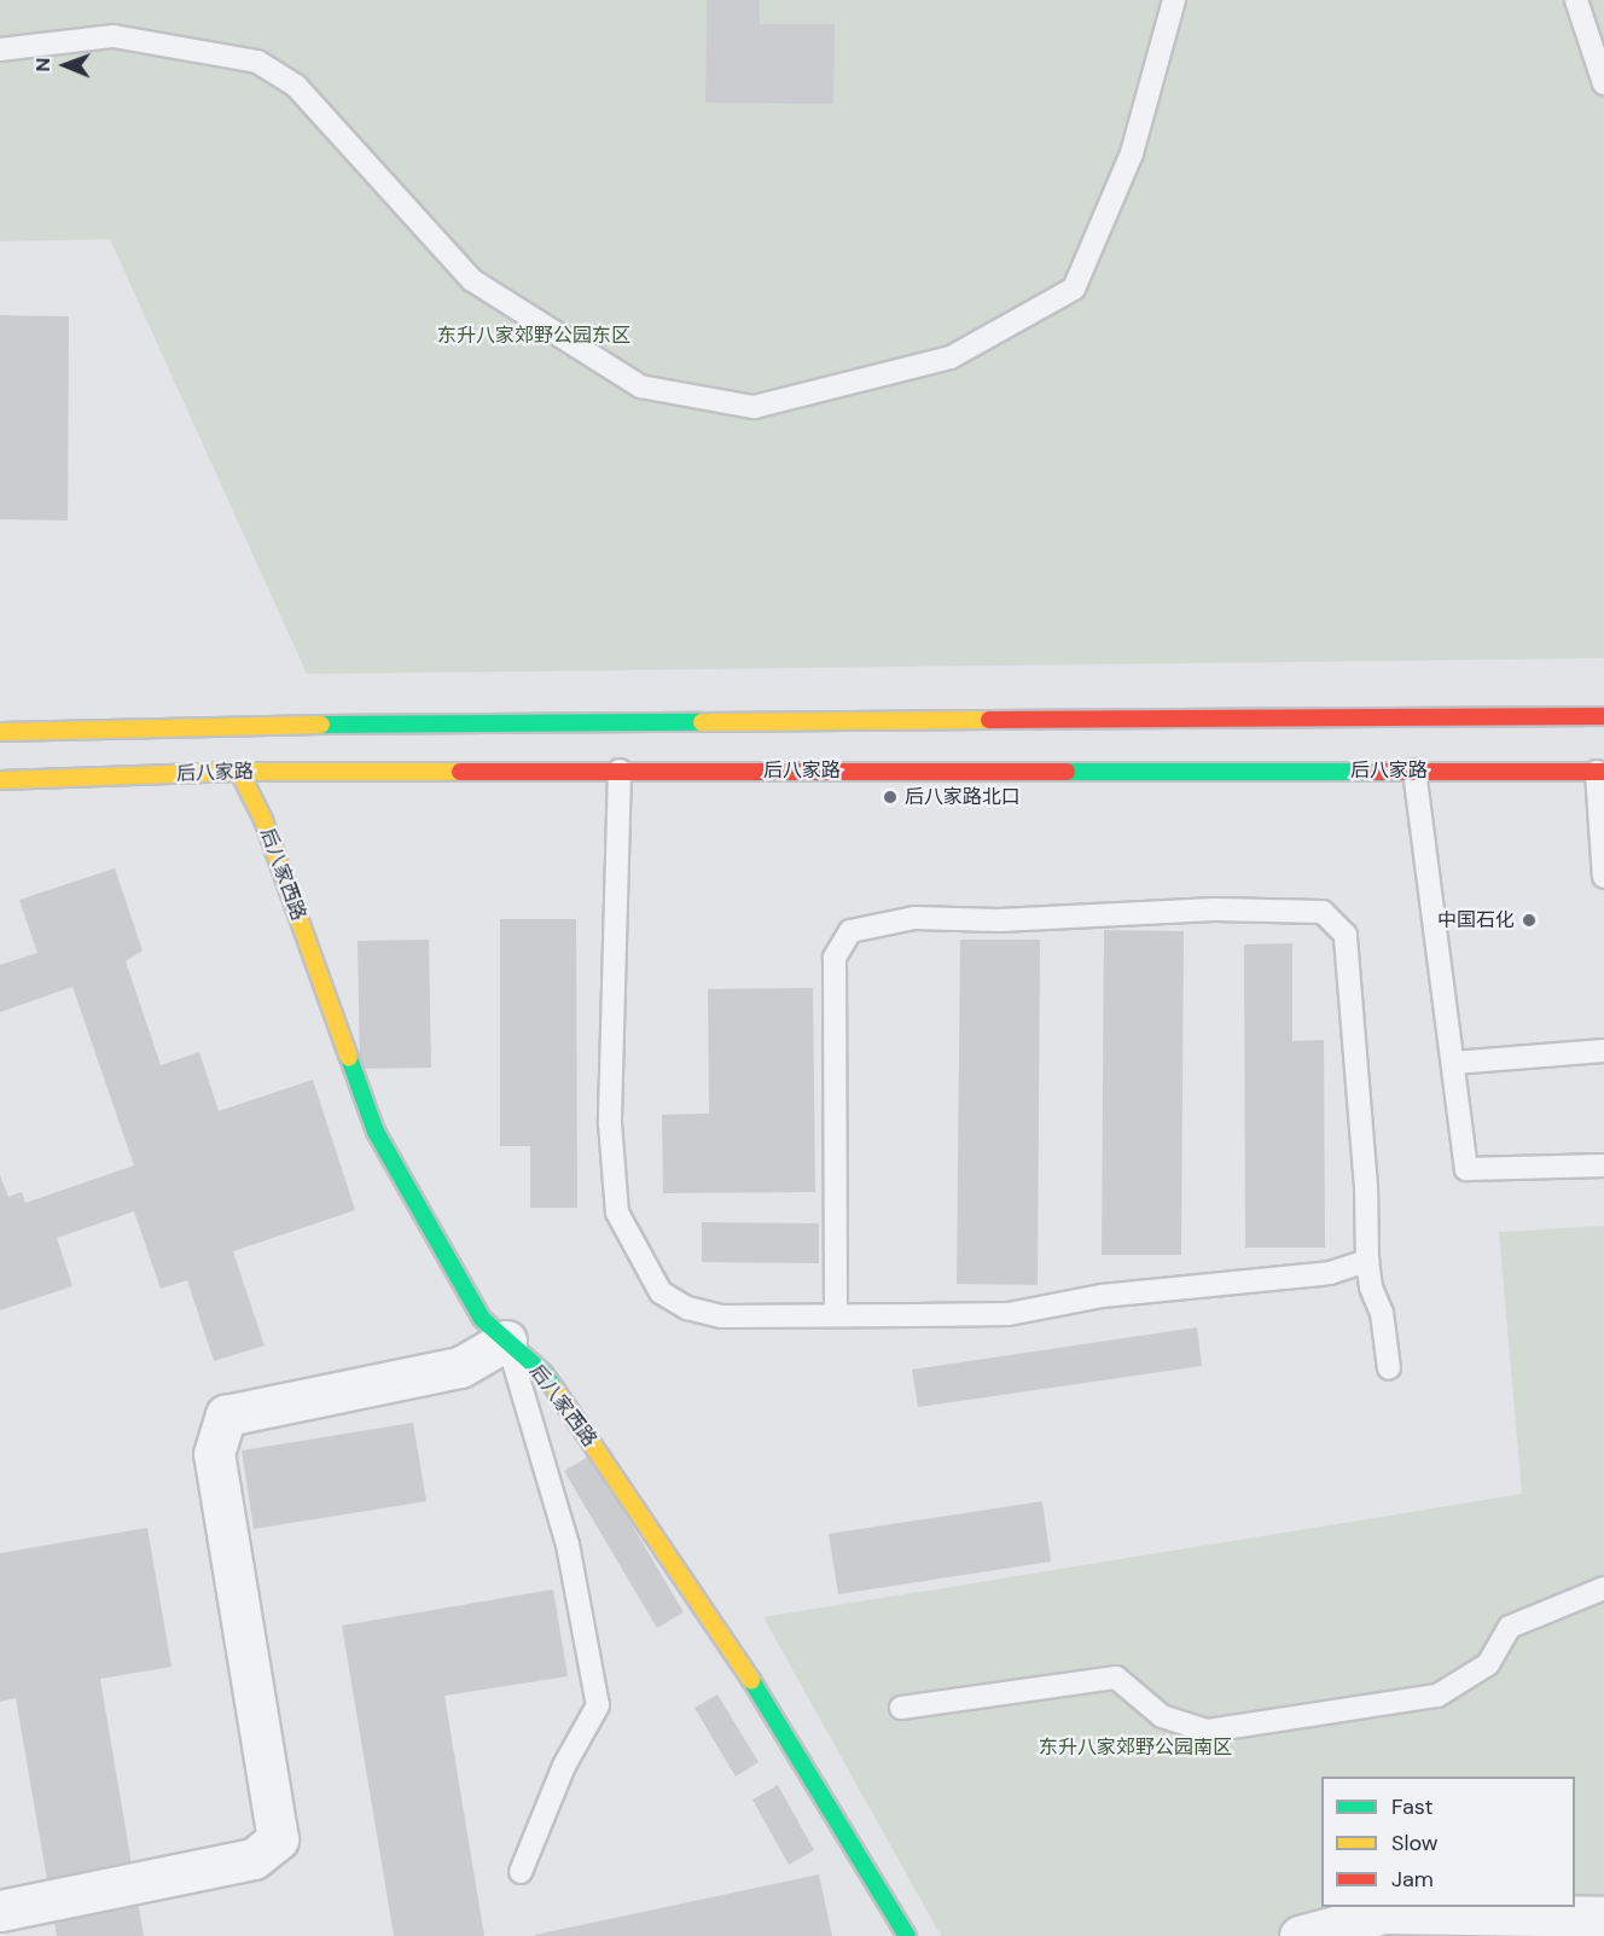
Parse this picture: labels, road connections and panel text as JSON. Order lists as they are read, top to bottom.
{
  "streets": {
    "main road": ["后八家路", "后八家西路"]
  },
  "crossings": [
    ["后八家路", "后八家西路"]
  ],
  "parks": ["东升八家郊野公园东区", "东升八家郊野公园南区"],
  "places": ["后八家路北口", "中国石化"],
  "legend": ["Fast", "Slow", "Jam"],
  "north": "left"
}
